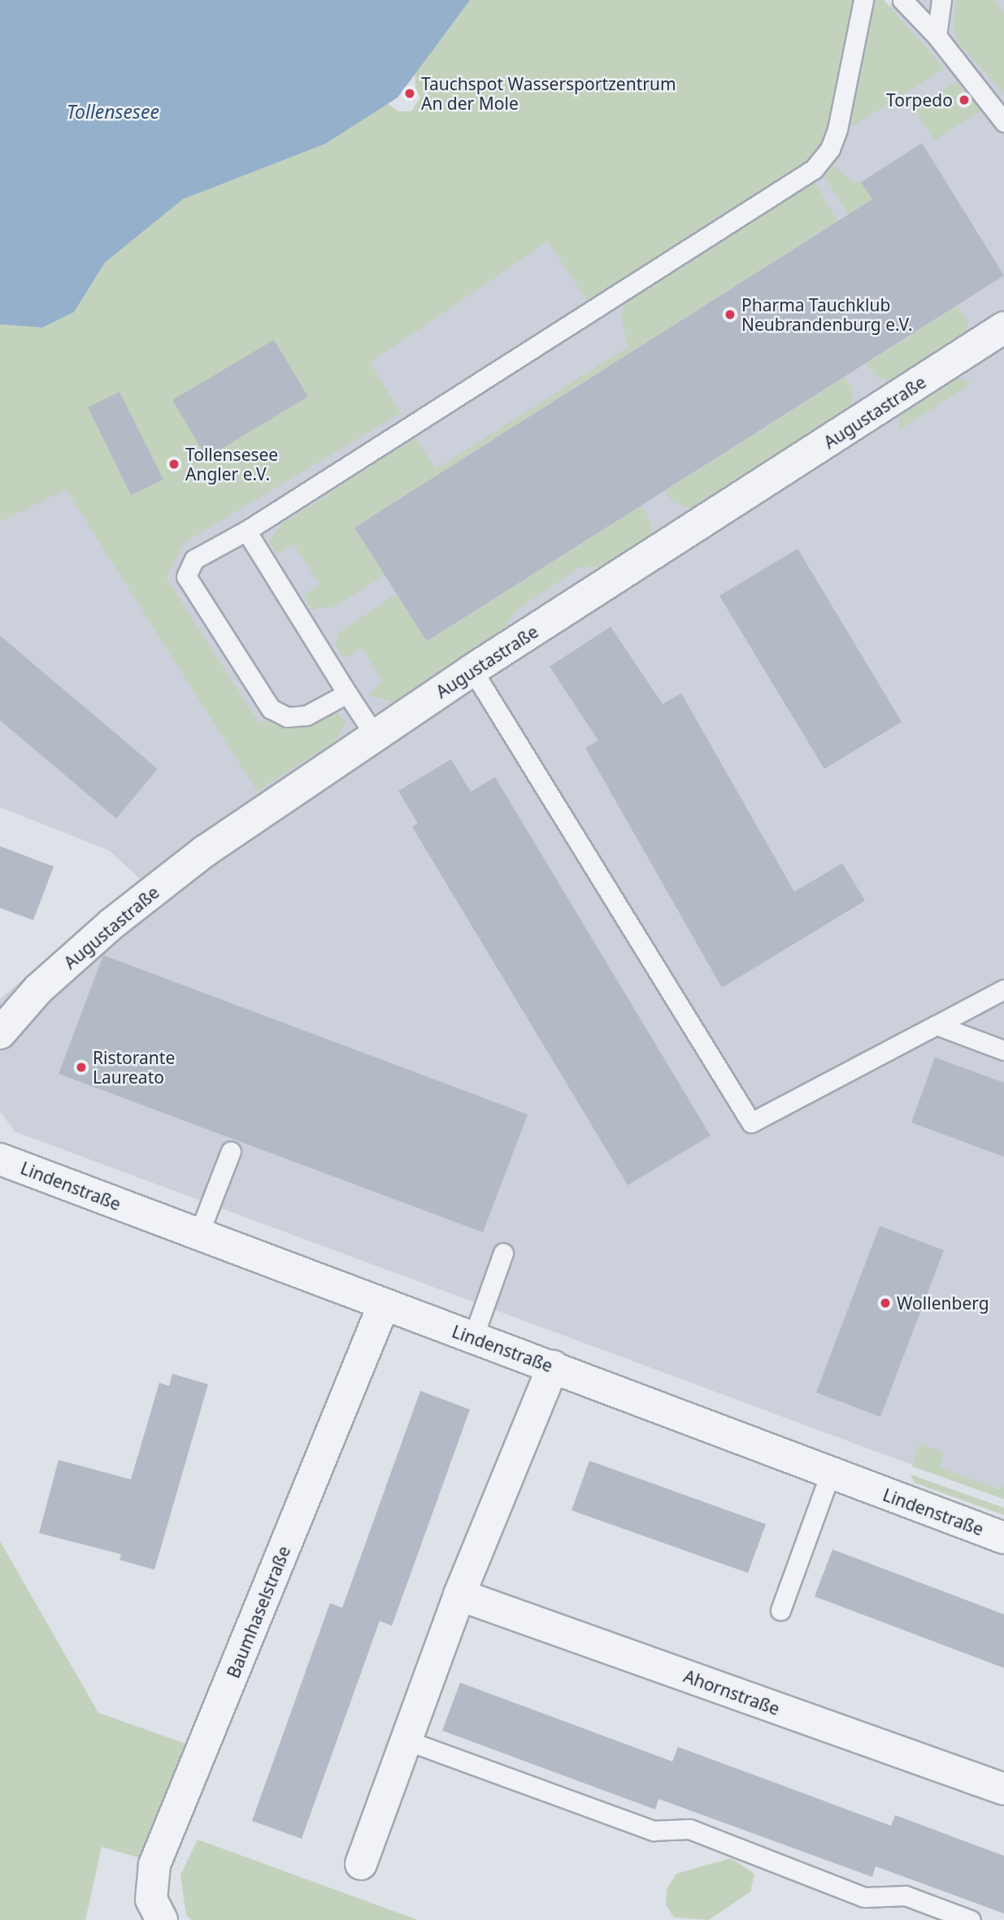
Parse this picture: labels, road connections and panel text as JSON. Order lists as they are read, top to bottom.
{
  "streets": {
    "street": [
      "Augustastraße",
      "Lindenstraße",
      "Baumhaselstraße",
      "Ahornstraße"
    ]
  },
  "crossings": [
    ["Lindenstraße", "Baumhaselstraße"]
  ],
  "water": ["Tollensesee"],
  "places": [
    "Tauchspot Wassersportzentrum An der Mole",
    "Torpedo",
    "Pharma Tauchklub Neubrandenburg e.V.",
    "Tollensesee Angler e.V.",
    "Ristorante Laureato",
    "Wollenberg"
  ]
}
